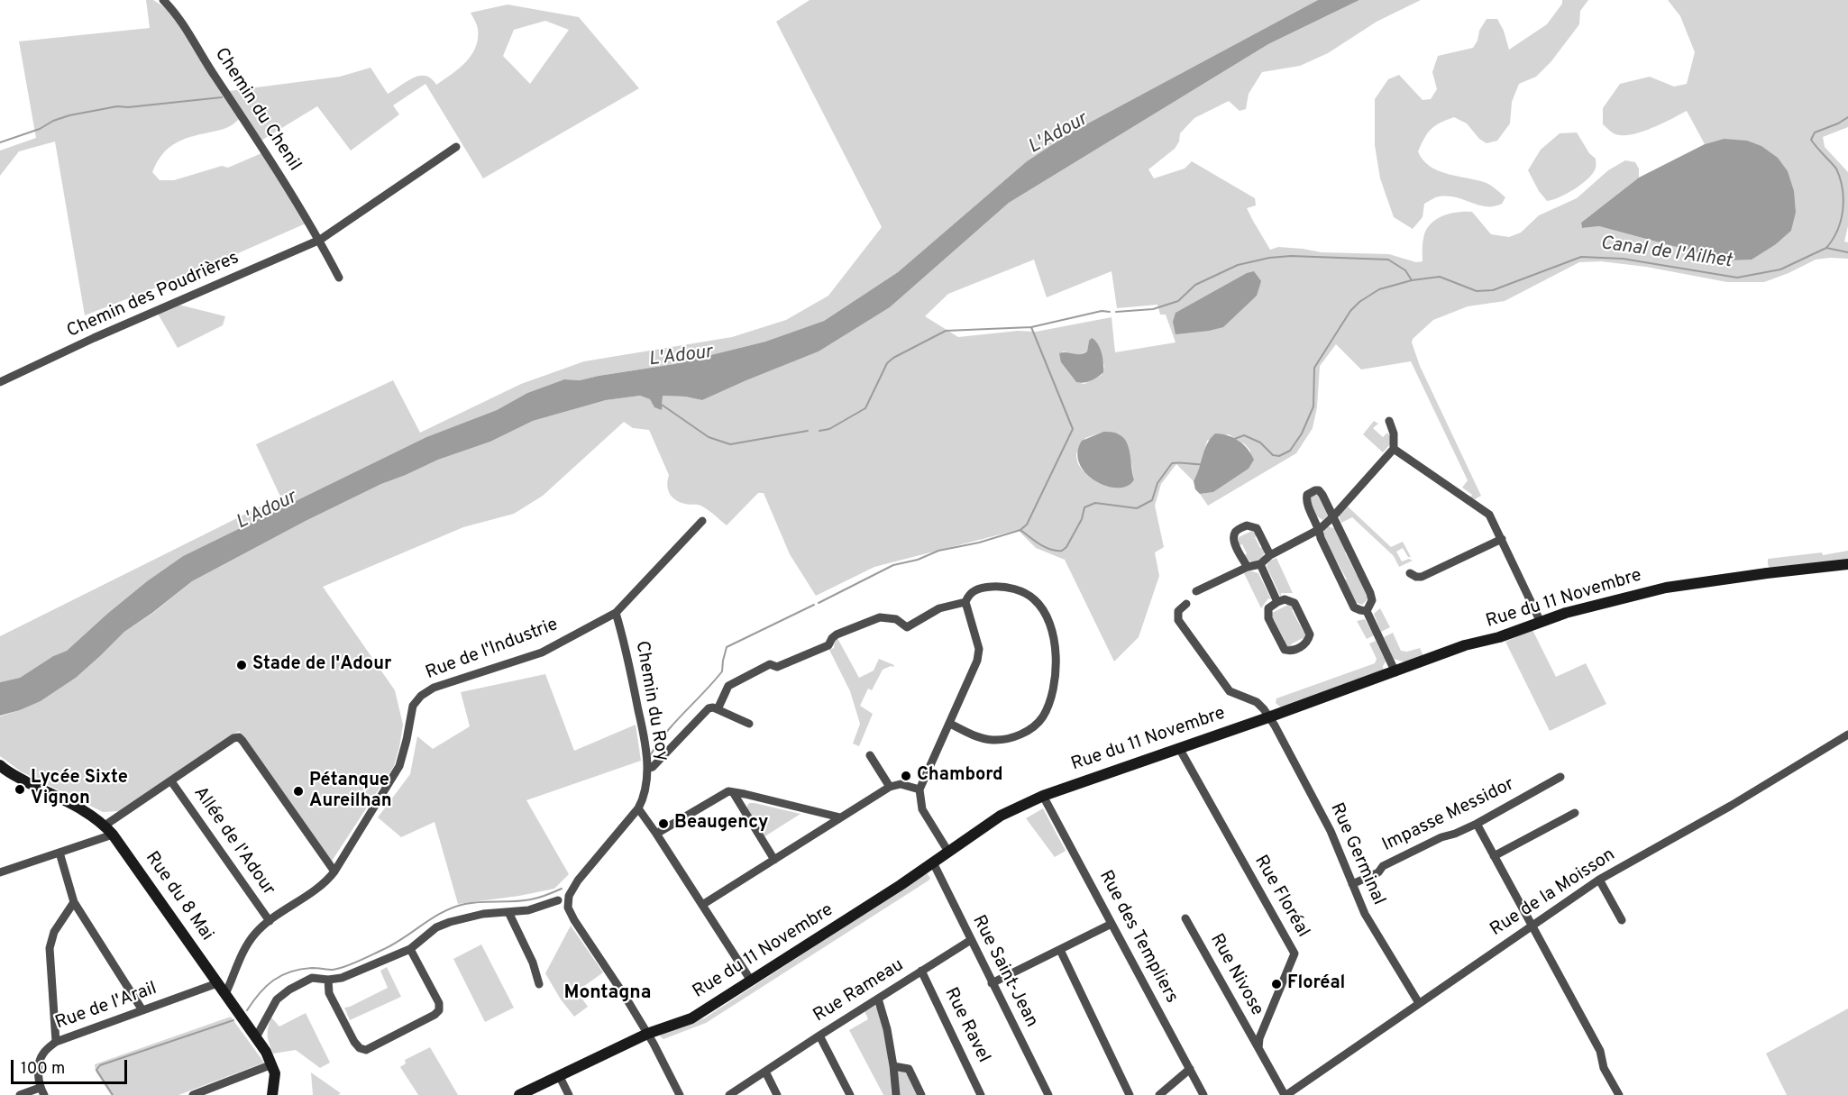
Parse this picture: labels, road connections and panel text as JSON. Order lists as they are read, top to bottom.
{
  "streets": {
    "street": [
      "Chemin du Chenil",
      "Chemin des Poudrières",
      "Rue du 11 Novembre",
      "Rue de l'Industrie",
      "Chemin du Roy",
      "Impasse Messidor",
      "Allée de l'Adour",
      "Rue Germinal",
      "Rue de la Moisson",
      "Rue du 8 Mai",
      "Rue Floréal",
      "Rue des Templiers",
      "Rue Saint-Jean",
      "Rue Nivose",
      "Rue Rameau",
      "Rue de l'Arail",
      "Rue Ravel"
    ]
  },
  "crossings": [
    ["Chemin du Chenil", "Chemin des Poudrières"],
    ["Rue du 11 Novembre", "Chemin du Roy"],
    ["Rue du 11 Novembre", "Rue Germinal"],
    ["Rue du 11 Novembre", "Rue Floréal"],
    ["Rue du 11 Novembre", "Rue des Templiers"],
    ["Rue du 11 Novembre", "Rue Saint-Jean"],
    ["Rue de l'Industrie", "Chemin du Roy"],
    ["Rue de l'Industrie", "Allée de l'Adour"],
    ["Rue de l'Industrie", "Rue du 8 Mai"],
    ["Impasse Messidor", "Rue Germinal"],
    ["Rue Germinal", "Rue de la Moisson"],
    ["Rue du 8 Mai", "Rue de l'Arail"],
    ["Rue Floréal", "Rue Nivose"],
    ["Rue Saint-Jean", "Rue Rameau"],
    ["Rue Rameau", "Rue Ravel"]
  ],
  "districts": ["Montagna"],
  "water": ["L'Adour", "Canal de l'Ailhet"],
  "places": [
    "Stade de l'Adour",
    "Chambord",
    "Lycée Sixte Vignon",
    "Pétanque Aureilhan",
    "Beaugency",
    "Floréal"
  ],
  "scale_bar": "100 m"
}
